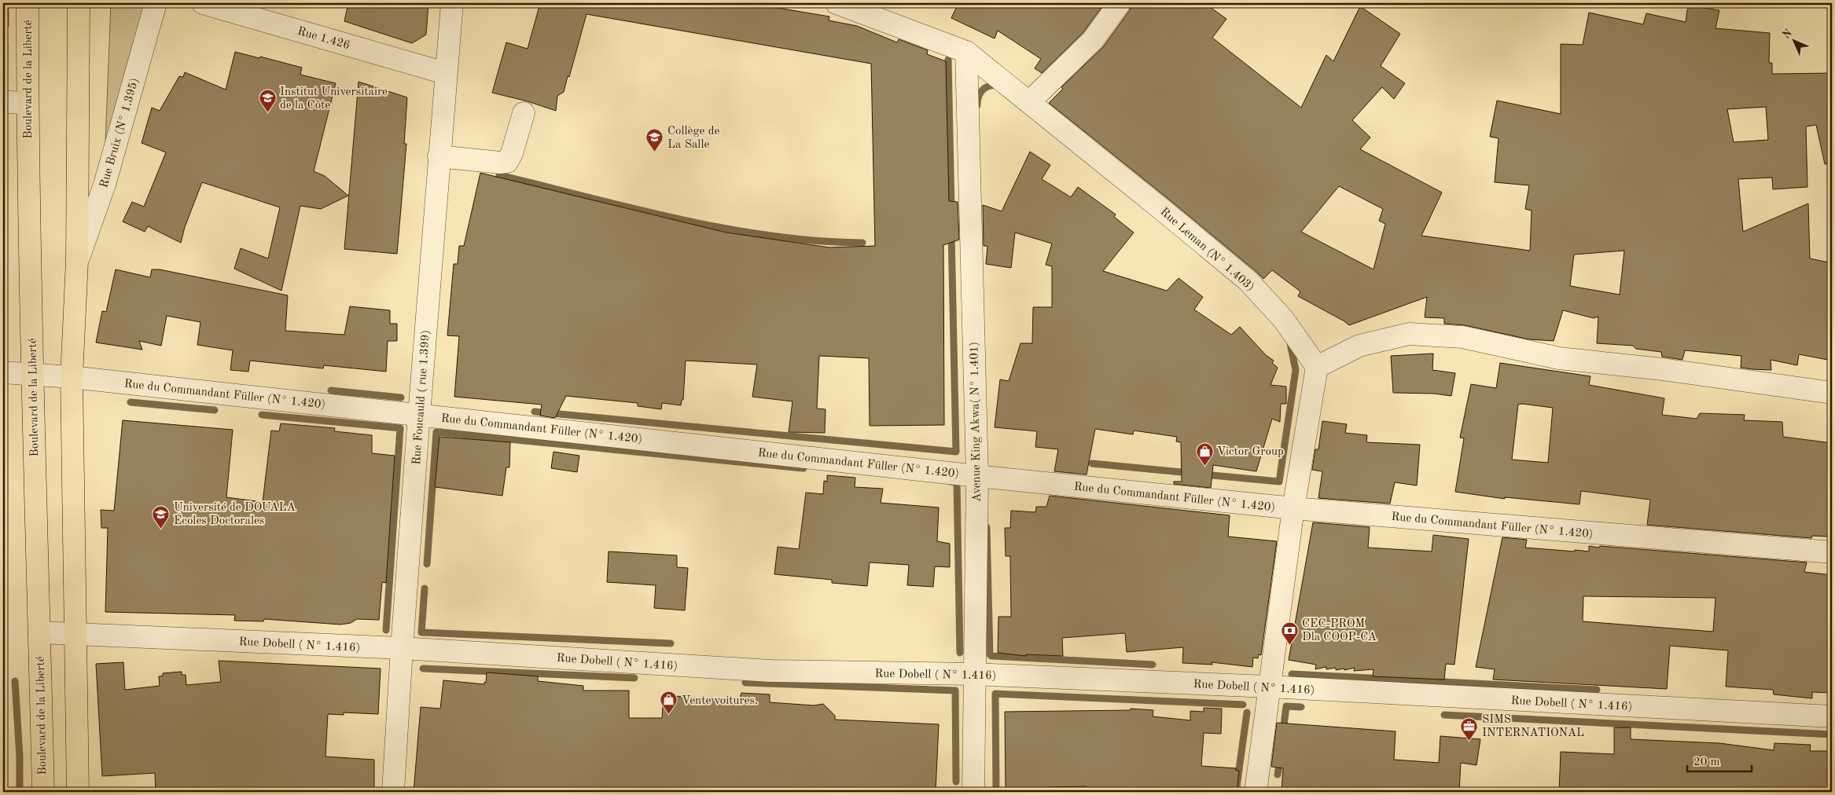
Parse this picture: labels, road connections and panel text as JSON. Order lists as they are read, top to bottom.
{
  "streets": {
    "main road": ["Boulevard de la Liberté"],
    "street": [
      "Rue 1.426",
      "Rue Bruix (N° 1.395)",
      "Rue Leman (N° 1.403)",
      "Rue du Commandant Füller (N° 1.420)",
      "Rue Foucauld ( rue 1.399)",
      "Avenue King Akwa( N° 1.401)",
      "Rue Dobell ( N° 1.416)"
    ]
  },
  "crossings": [
    ["Rue 1.426", "Rue Foucauld ( rue 1.399)"],
    ["Boulevard de la Liberté", "Rue du Commandant Füller (N° 1.420)"],
    ["Boulevard de la Liberté", "Rue Dobell ( N° 1.416)"],
    ["Rue Leman (N° 1.403)", "Avenue King Akwa( N° 1.401)"],
    ["Rue du Commandant Füller (N° 1.420)", "Rue Foucauld ( rue 1.399)"],
    ["Rue du Commandant Füller (N° 1.420)", "Avenue King Akwa( N° 1.401)"],
    ["Rue Foucauld ( rue 1.399)", "Rue Dobell ( N° 1.416)"],
    ["Avenue King Akwa( N° 1.401)", "Rue Dobell ( N° 1.416)"]
  ],
  "places": {
    "school or university": ["Institut Universitaire de la Côte", "Collège de La Salle", "Université de DOUALA Écoles Doctorales"],
    "shop": ["Victor Group", "Vente voitures."],
    "bank": ["CEC-PROM Dla COOP-CA"],
    "office": ["SIMS INTERNATIONAL"]
  },
  "scale_bar": "20 m",
  "north": "top left"
}
